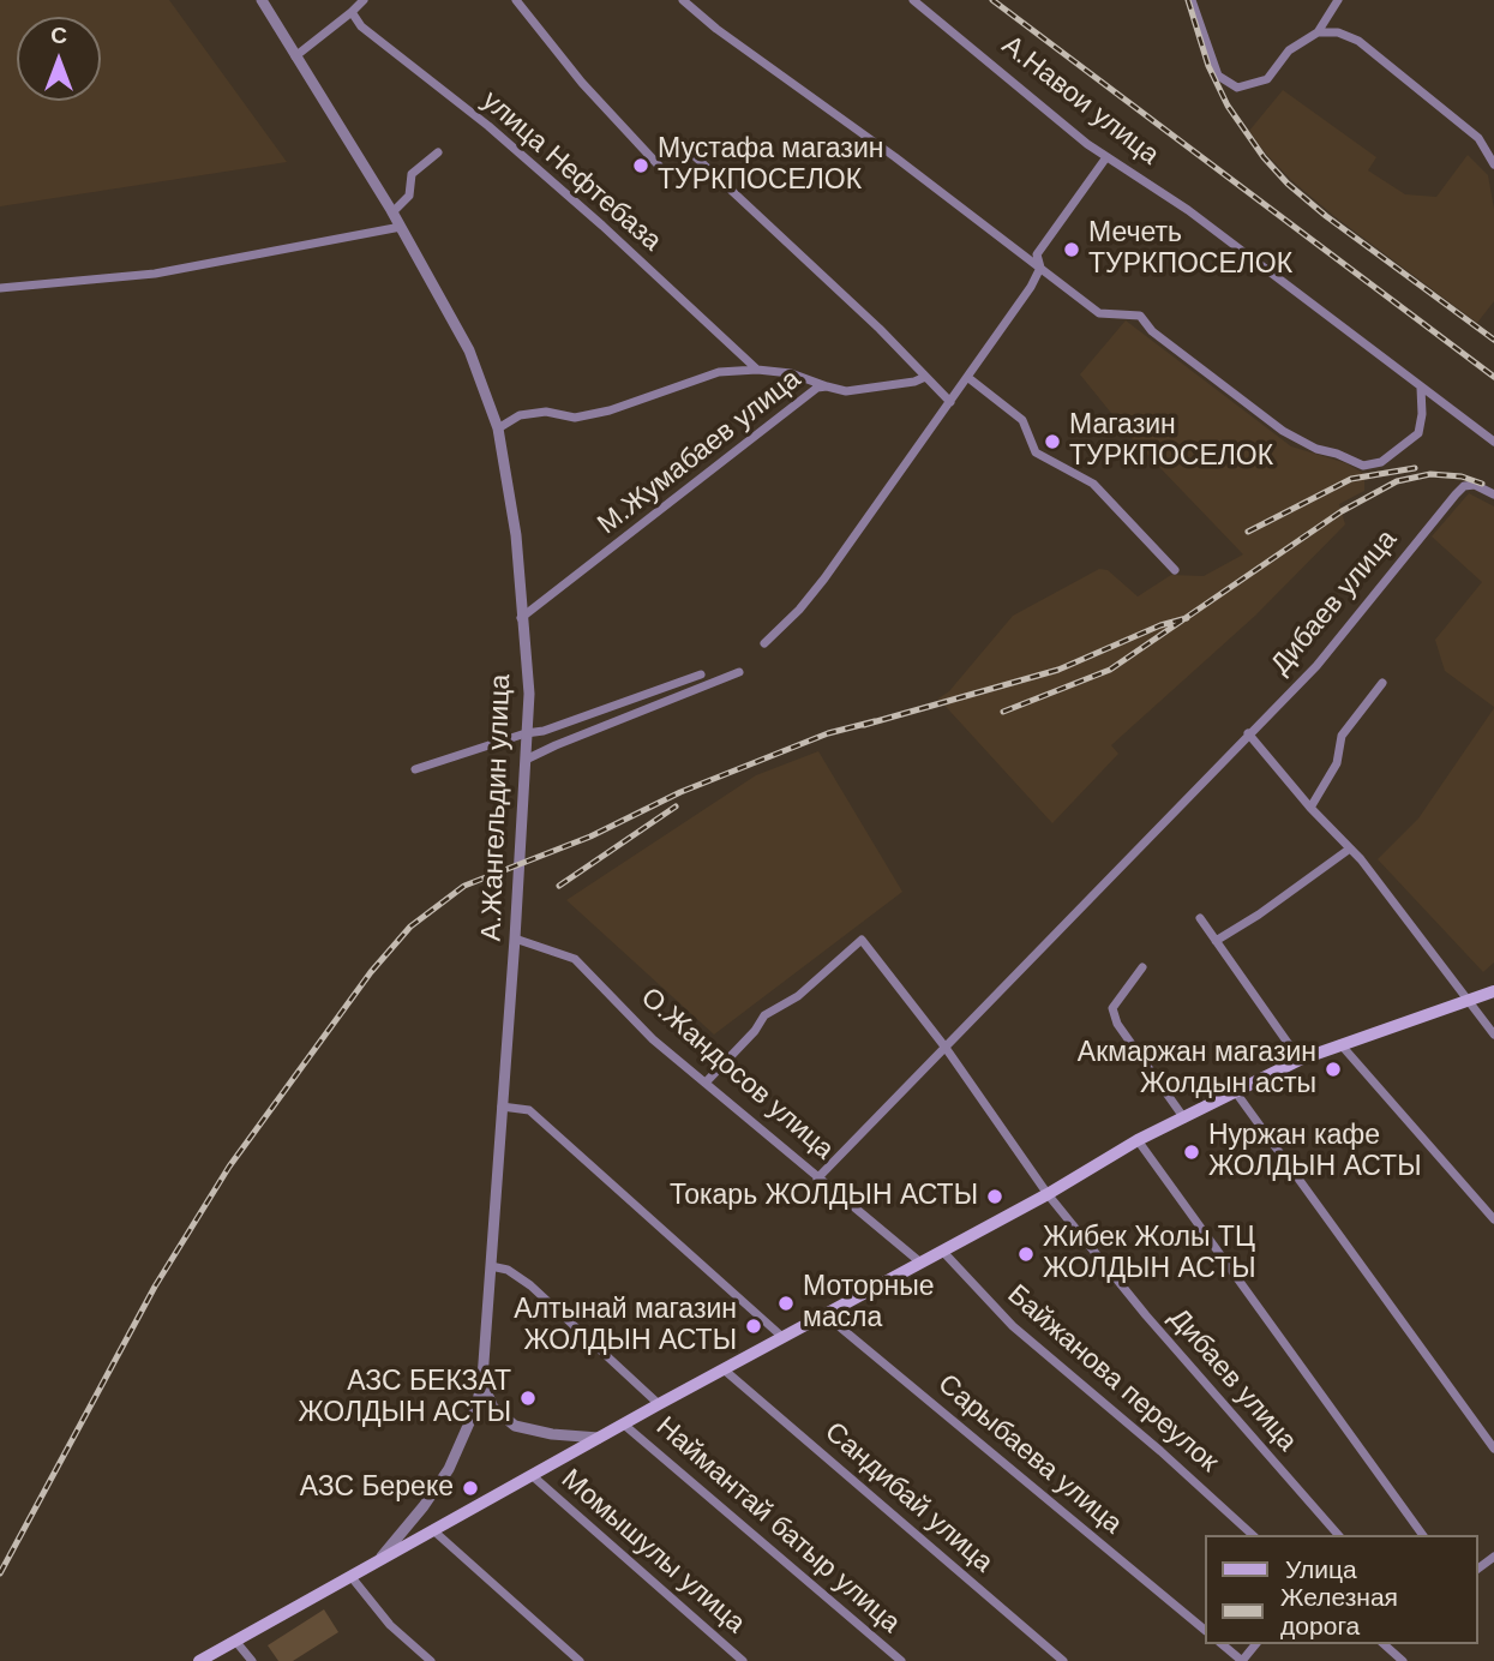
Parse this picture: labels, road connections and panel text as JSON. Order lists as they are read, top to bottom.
{
  "streets": {
    "street": [
      "А.Навои улица",
      "улица Нефтебаза",
      "М.Жумабаев улица",
      "Дибаев улица",
      "А.Жангельдин улица",
      "О.Жандосов улица",
      "Байжанова переулок",
      "Сарыбаева улица",
      "Сандибай улица",
      "Наймантай батыр улица",
      "Момышулы улица"
    ]
  },
  "crossings": [
    ["М.Жумабаев улица", "А.Жангельдин улица"],
    ["Дибаев улица", "О.Жандосов улица"],
    ["А.Жангельдин улица", "О.Жандосов улица"]
  ],
  "places": [
    "Мустафа магазин ТУРКПОСЕЛОК",
    "Мечеть ТУРКПОСЕЛОК",
    "Магазин ТУРКПОСЕЛОК",
    "Акмаржан магазин Жолдын асты",
    "Нуржан кафе ЖОЛДЫН АСТЫ",
    "Токарь ЖОЛДЫН АСТЫ",
    "Жибек Жолы ТЦ ЖОЛДЫН АСТЫ",
    "Моторные масла",
    "Алтынай магазин ЖОЛДЫН АСТЫ",
    "АЗС БЕКЗАТ ЖОЛДЫН АСТЫ",
    "АЗС Береке"
  ],
  "legend": ["Улица", "Железная дорога"],
  "north": "top"
}
